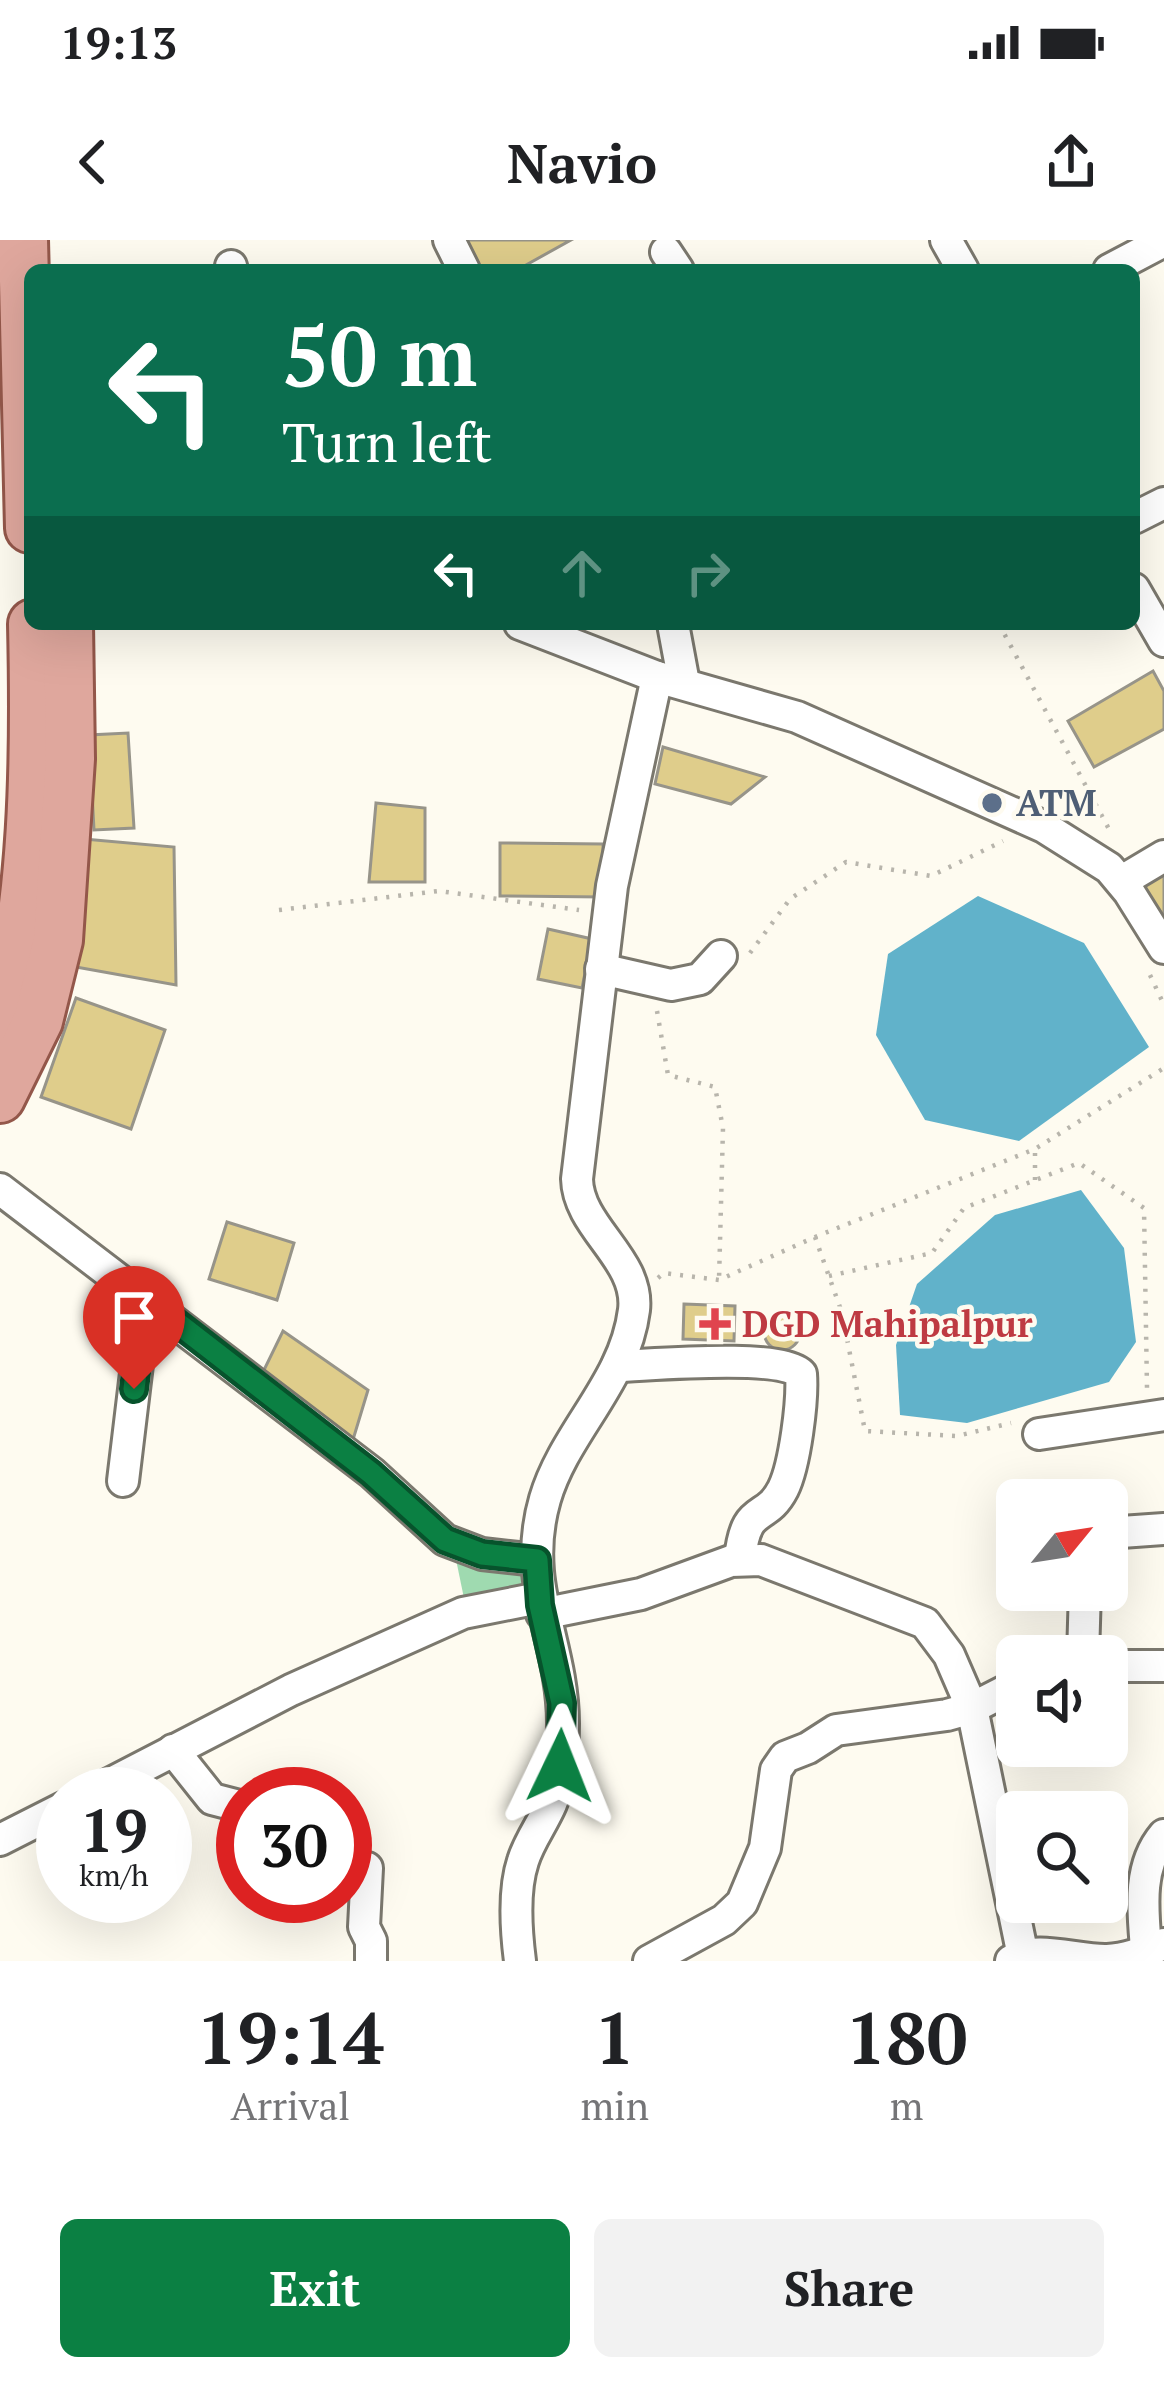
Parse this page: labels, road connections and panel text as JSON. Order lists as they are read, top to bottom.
{
  "places": {
    "other": ["ATM"],
    "health": ["DGD Mahipalpur"]
  },
  "north": "top right",
  "page": {
    "status": "19:13",
    "header": "Navio",
    "turn": ["50 m", "Turn left"],
    "speed": "19 km/h",
    "limit": "30",
    "eta": [
      "19:14",
      "Arrival",
      "1",
      "min",
      "180",
      "m"
    ],
    "buttons": ["Exit", "Share"]
  }
}
